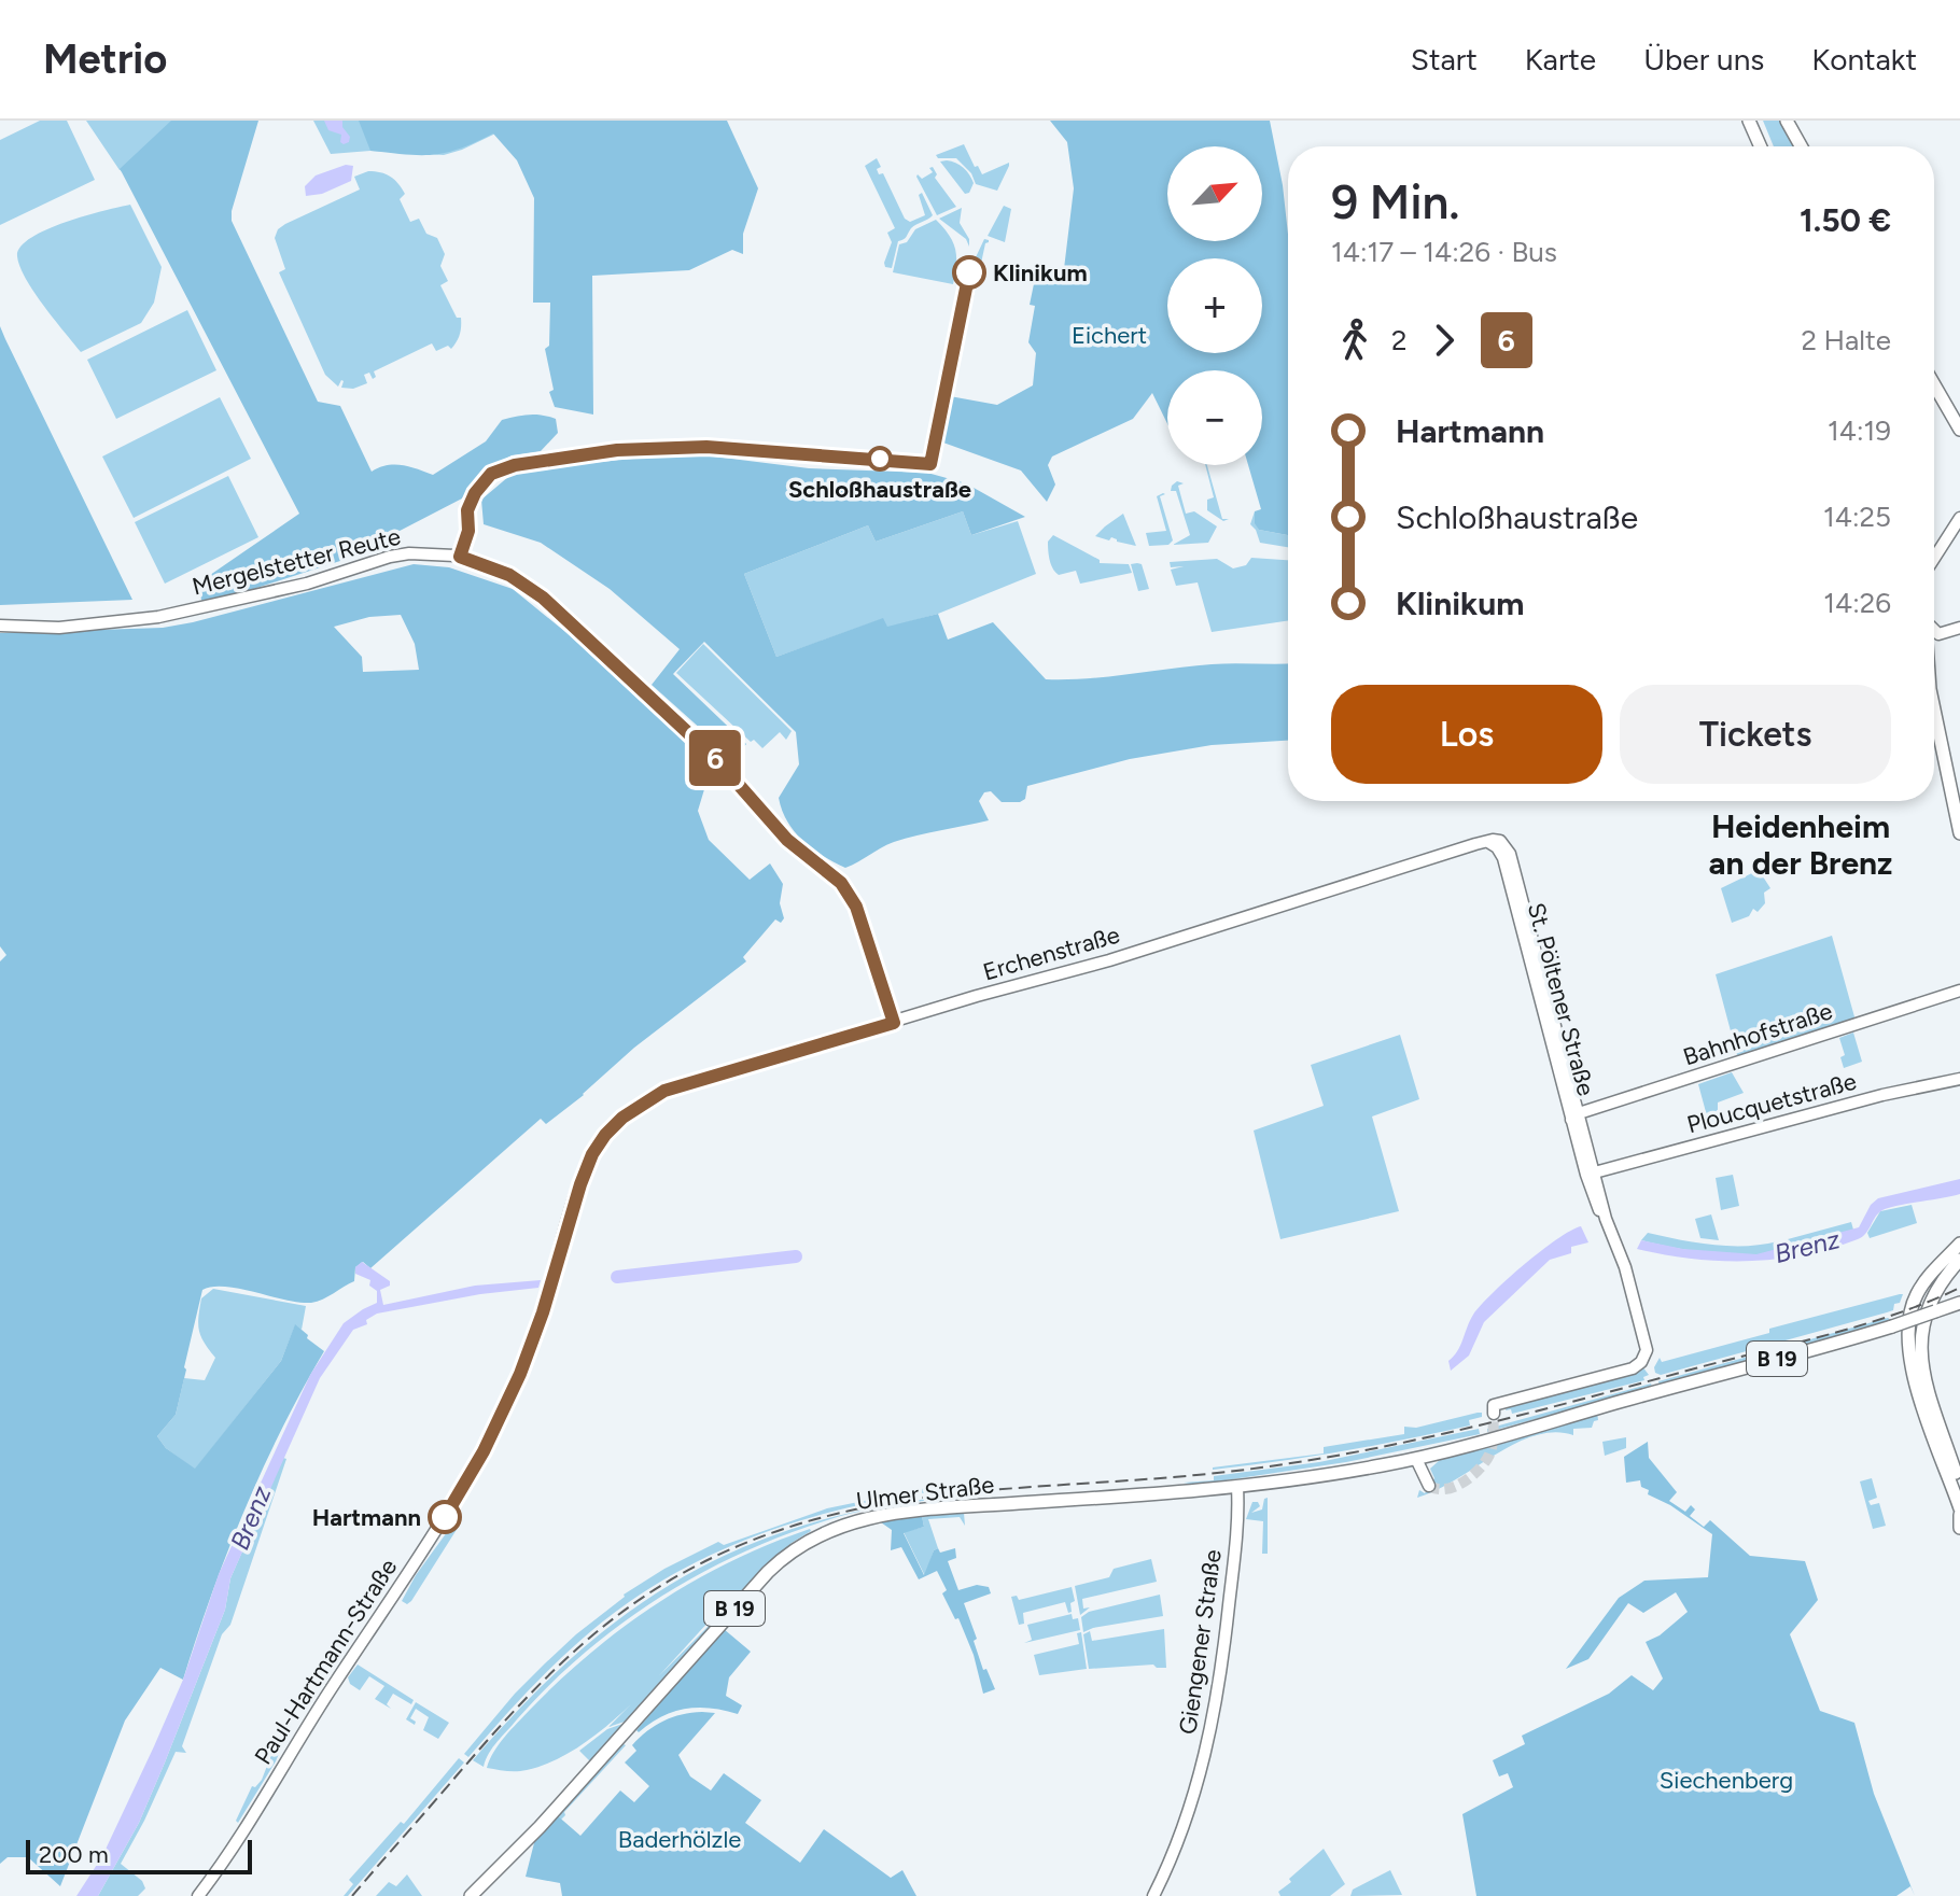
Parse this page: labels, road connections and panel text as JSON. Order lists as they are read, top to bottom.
{
  "streets": {
    "main road": [
      "Mergelstetter Reute",
      "Erchenstraße",
      "St. Pöltener Straße",
      "Bahnhofstraße",
      "Ploucquetstraße",
      "B 19",
      "Ulmer Straße",
      "Giengener Straße",
      "Paul-Hartmann-Straße"
    ]
  },
  "crossings": [
    ["Mergelstetter Reute", "Erchenstraße"],
    ["Erchenstraße", "St. Pöltener Straße"],
    ["Erchenstraße", "Paul-Hartmann-Straße"],
    ["St. Pöltener Straße", "Bahnhofstraße"],
    ["St. Pöltener Straße", "Ploucquetstraße"],
    ["B 19", "Ulmer Straße"],
    ["B 19", "Giengener Straße"],
    ["Ulmer Straße", "Giengener Straße"]
  ],
  "districts": ["Heidenheim an der Brenz"],
  "water": ["Brenz"],
  "parks": ["Eichert", "Siechenberg", "Baderhölzle"],
  "places": ["Klinikum", "Schloßhaustraße", "Hartmann"],
  "lines": ["bus line 6"],
  "scale_bar": "200 m",
  "north": "top right",
  "page": {
    "header": "Metrio",
    "nav": [
      "Start",
      "Karte",
      "Über uns",
      "Kontakt"
    ],
    "on_map": "6",
    "map_buttons": ["+", "−"],
    "heading": ["9 Min.", "14:17 – 14:26 · Bus", "1.50 €"],
    "legs": ["2", "6", "2 Halte"],
    "list": [
      {
        "name": "Hartmann",
        "value": "14:19"
      },
      {
        "name": "Schloßhaustraße",
        "value": "14:25"
      },
      {
        "name": "Klinikum",
        "value": "14:26"
      }
    ],
    "buttons": ["Los", "Tickets"],
    "scale": "200 m"
  }
}
